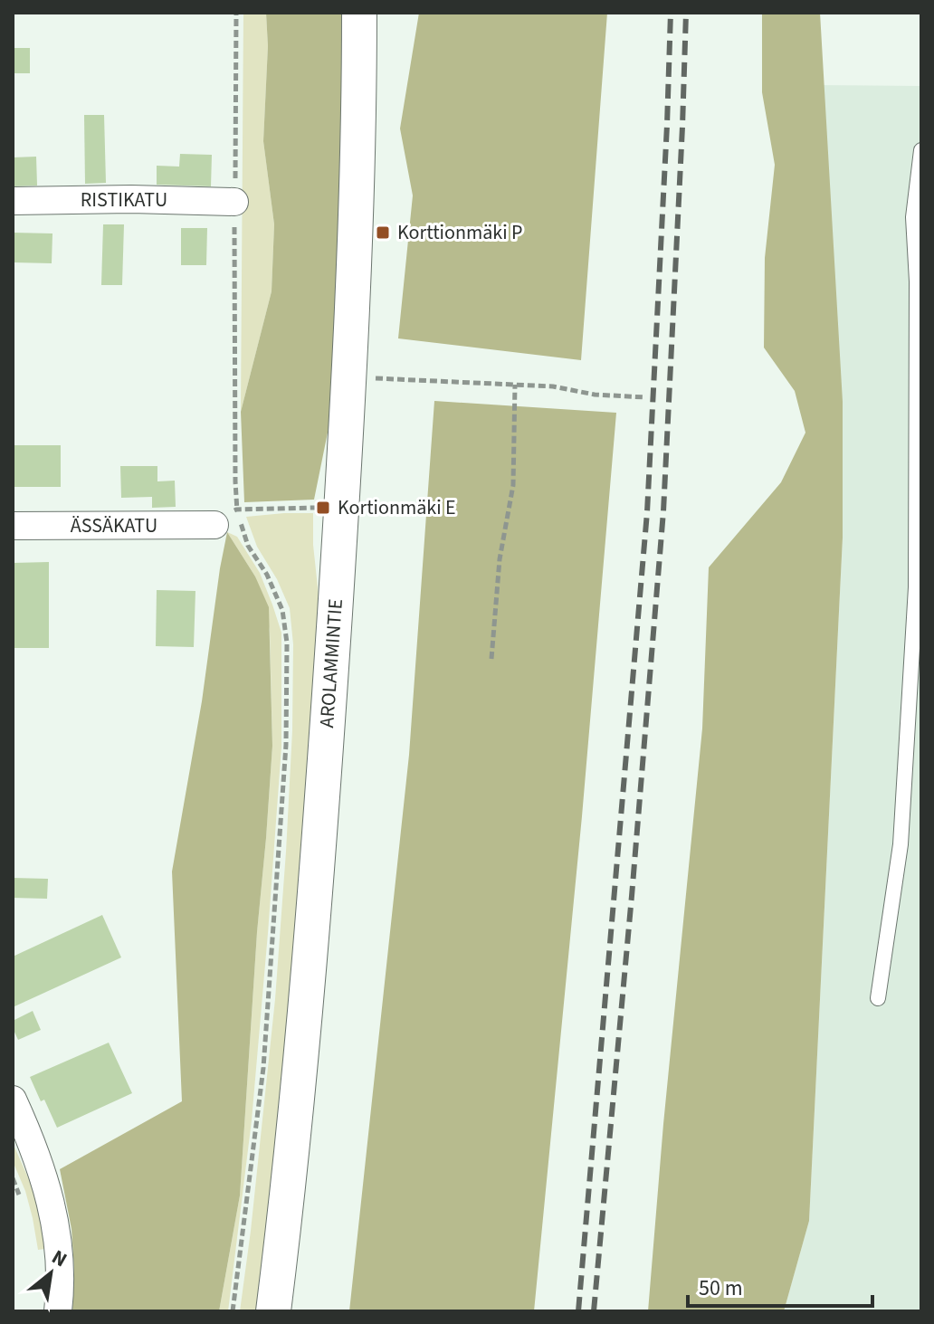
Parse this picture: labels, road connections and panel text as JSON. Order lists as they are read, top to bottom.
{
  "streets": {
    "street": ["RISTIKATU", "ÄSSÄKATU", "AROLAMMINTIE"]
  },
  "places": {
    "transit": ["Korttionmäki P", "Kortionmäki E"]
  },
  "scale_bar": "50 m",
  "north": "top right"
}
